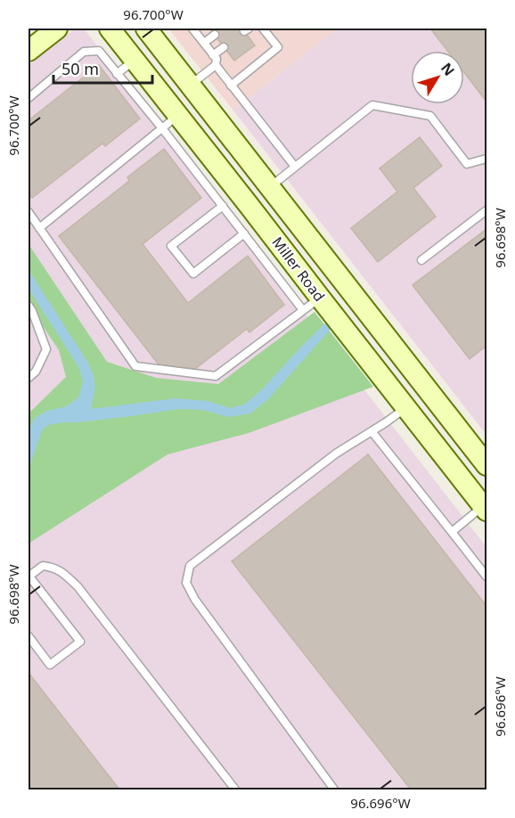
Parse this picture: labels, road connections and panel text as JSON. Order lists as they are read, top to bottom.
{
  "streets": {
    "main road": ["Miller Road"]
  },
  "scale_bar": "50 m",
  "north": "top right",
  "coordinates": ["96.700°W", "96.698°W", "96.696°W"]
}
